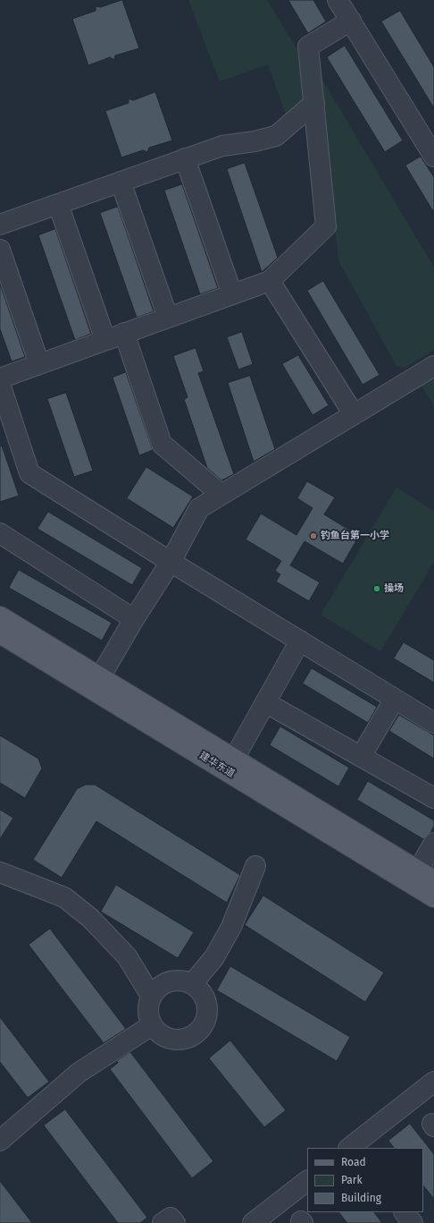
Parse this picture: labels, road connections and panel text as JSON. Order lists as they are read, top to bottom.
{
  "streets": {
    "main road": ["建华东道"]
  },
  "places": ["钓鱼台第一小学", "操场"],
  "legend": ["Road", "Park", "Building"]
}
